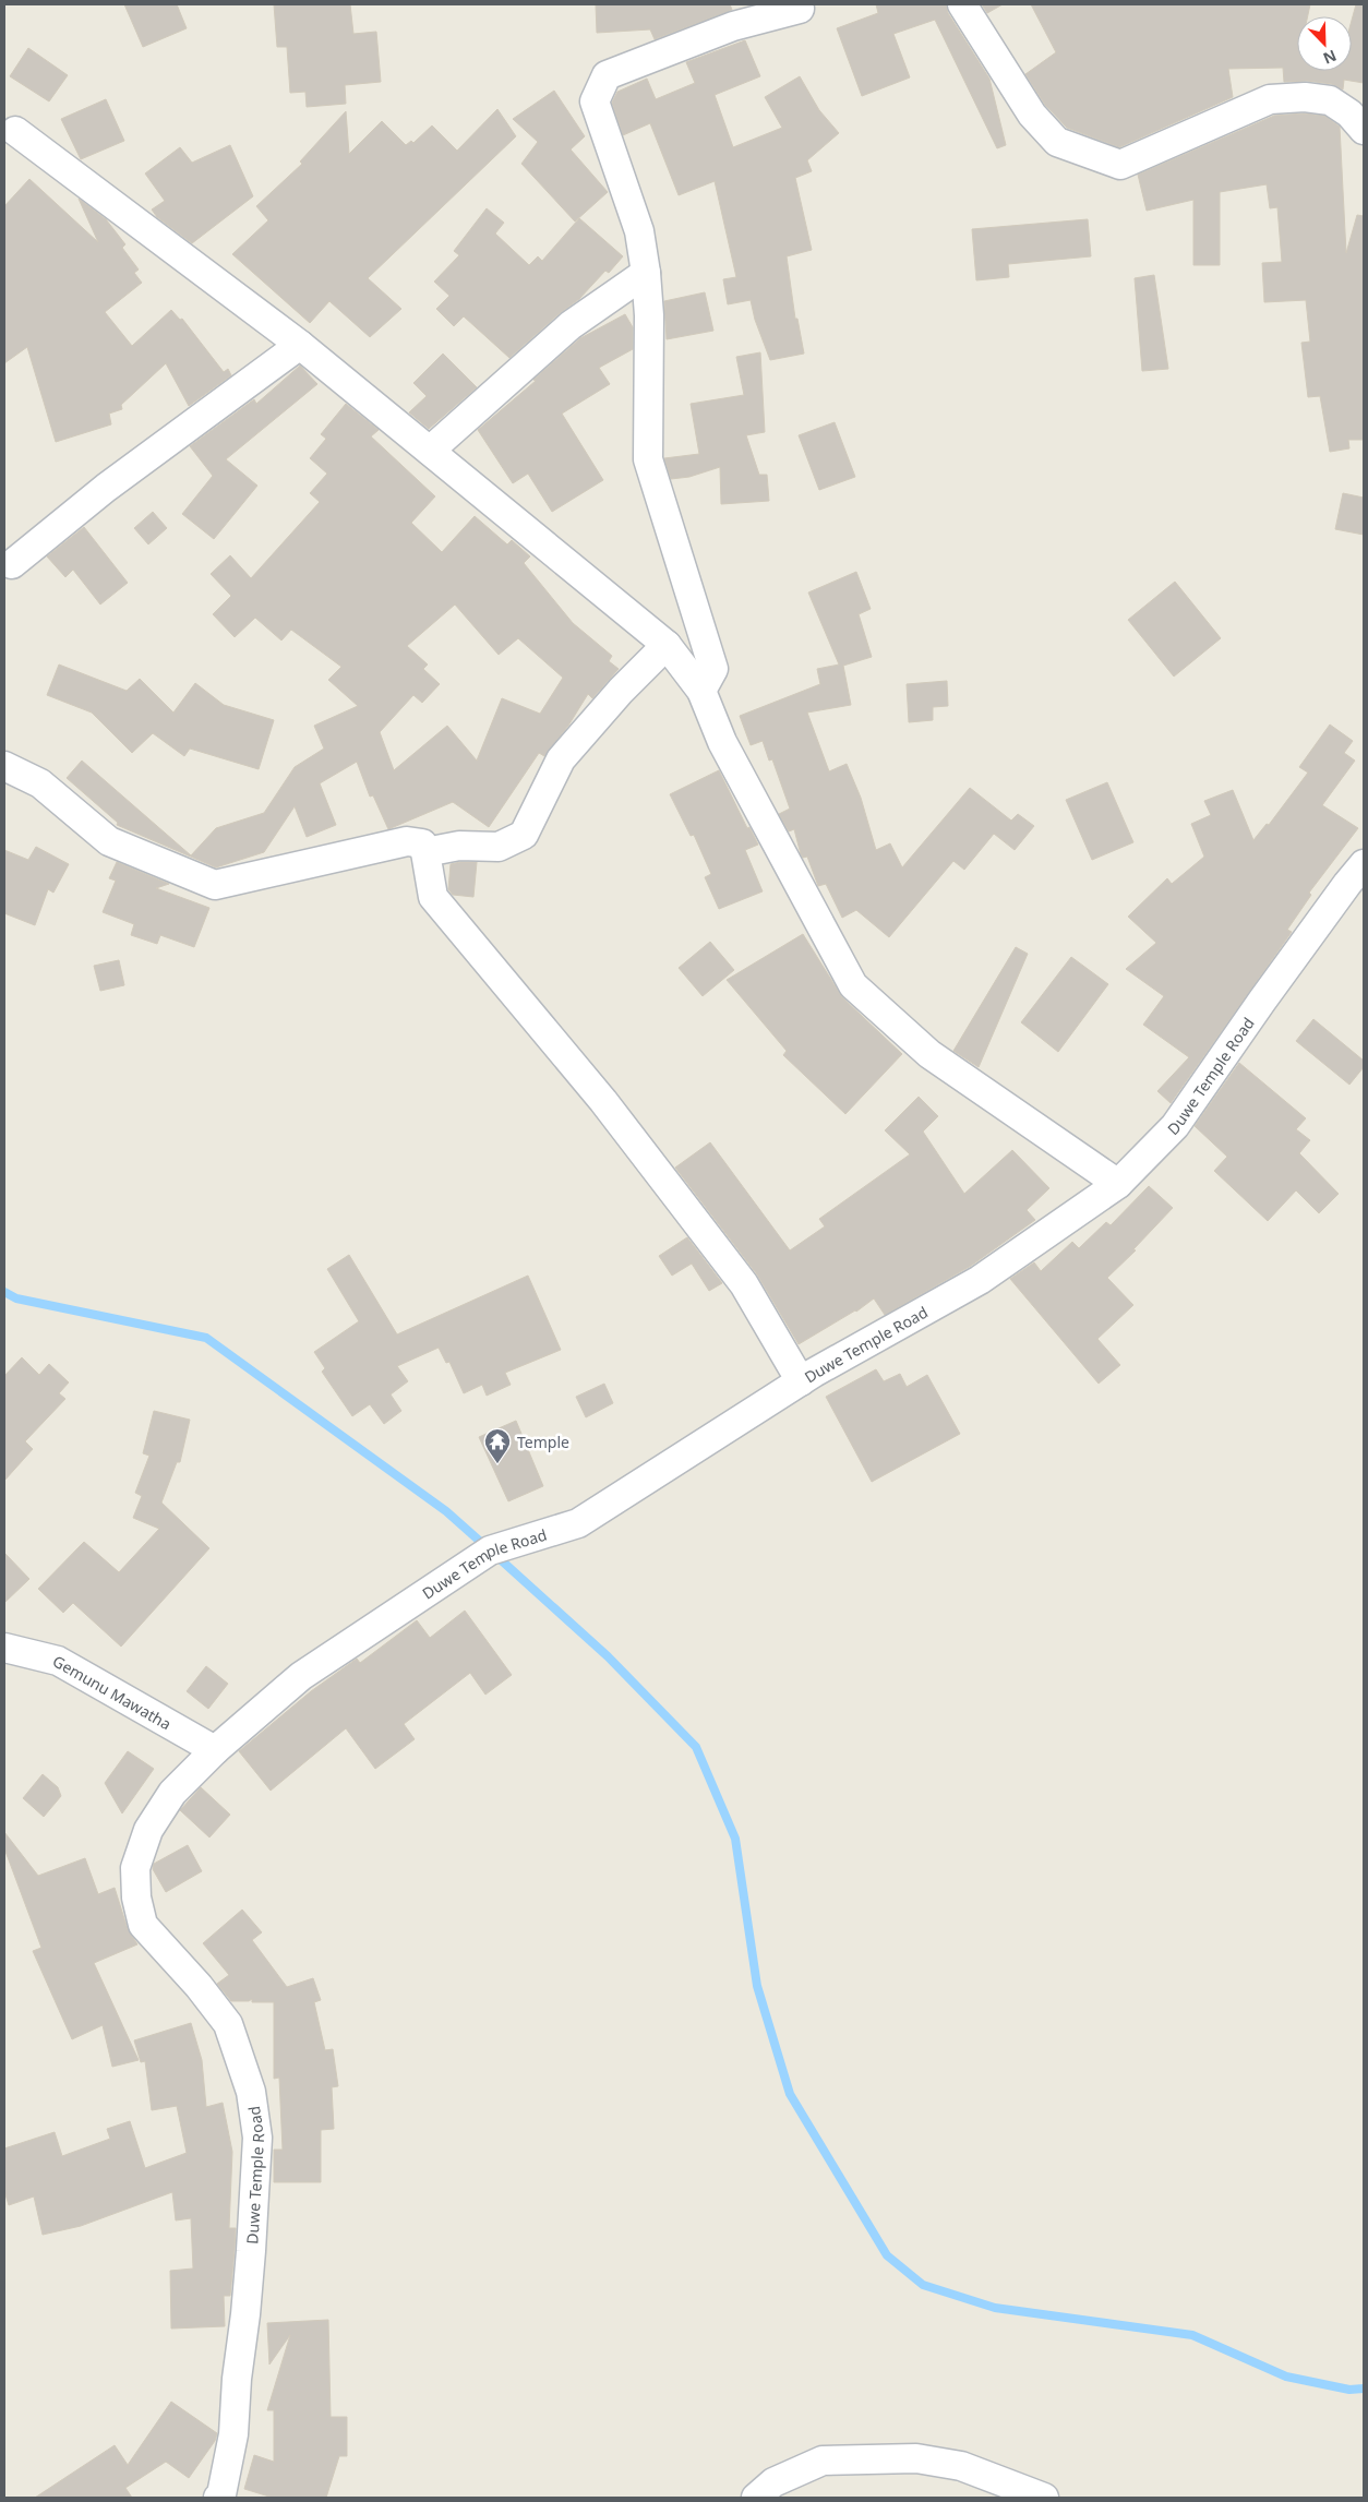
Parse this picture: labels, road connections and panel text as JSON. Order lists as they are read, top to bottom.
{
  "streets": {
    "street": ["Duwe Temple Road", "Gemunu Mawatha"]
  },
  "crossings": [
    ["Duwe Temple Road", "Gemunu Mawatha"]
  ],
  "places": {
    "temple": ["Temple"]
  },
  "north": "bottom right"
}
